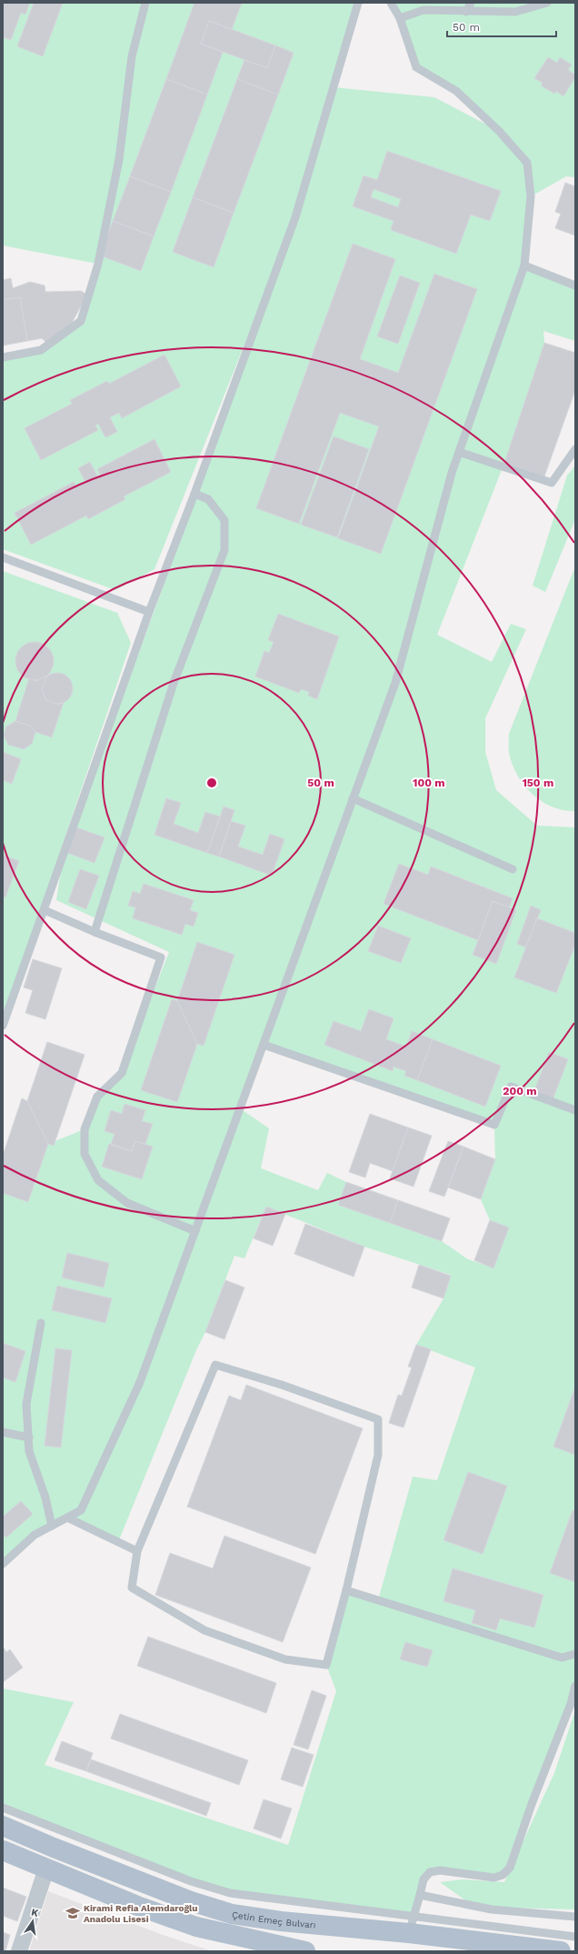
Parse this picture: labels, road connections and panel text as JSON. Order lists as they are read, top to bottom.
{
  "streets": {
    "main road": ["Çetin Emeç Bulvarı"]
  },
  "places": {
    "school or university": ["Kirami Refia Alemdaroğlu Anadolu Lisesi"]
  },
  "scale_bar": "50 m",
  "north": "top",
  "rings": [
    "50 m",
    "100 m",
    "150 m",
    "200 m"
  ]
}
